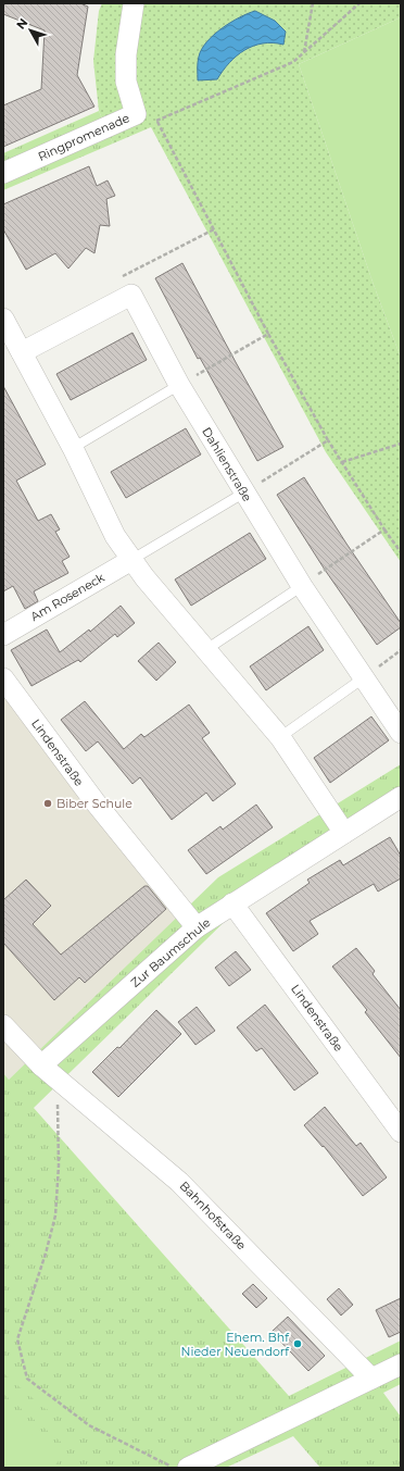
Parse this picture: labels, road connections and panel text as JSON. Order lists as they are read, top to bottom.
{
  "streets": {
    "street": [
      "Ringpromenade",
      "Dahlienstraße",
      "Am Roseneck",
      "Lindenstraße",
      "Zur Baumschule",
      "Bahnhofstraße"
    ]
  },
  "crossings": [
    ["Lindenstraße", "Zur Baumschule"],
    ["Zur Baumschule", "Bahnhofstraße"]
  ],
  "places": ["Biber Schule", "Ehem. Bhf Nieder Neuendorf"],
  "north": "top left"
}
